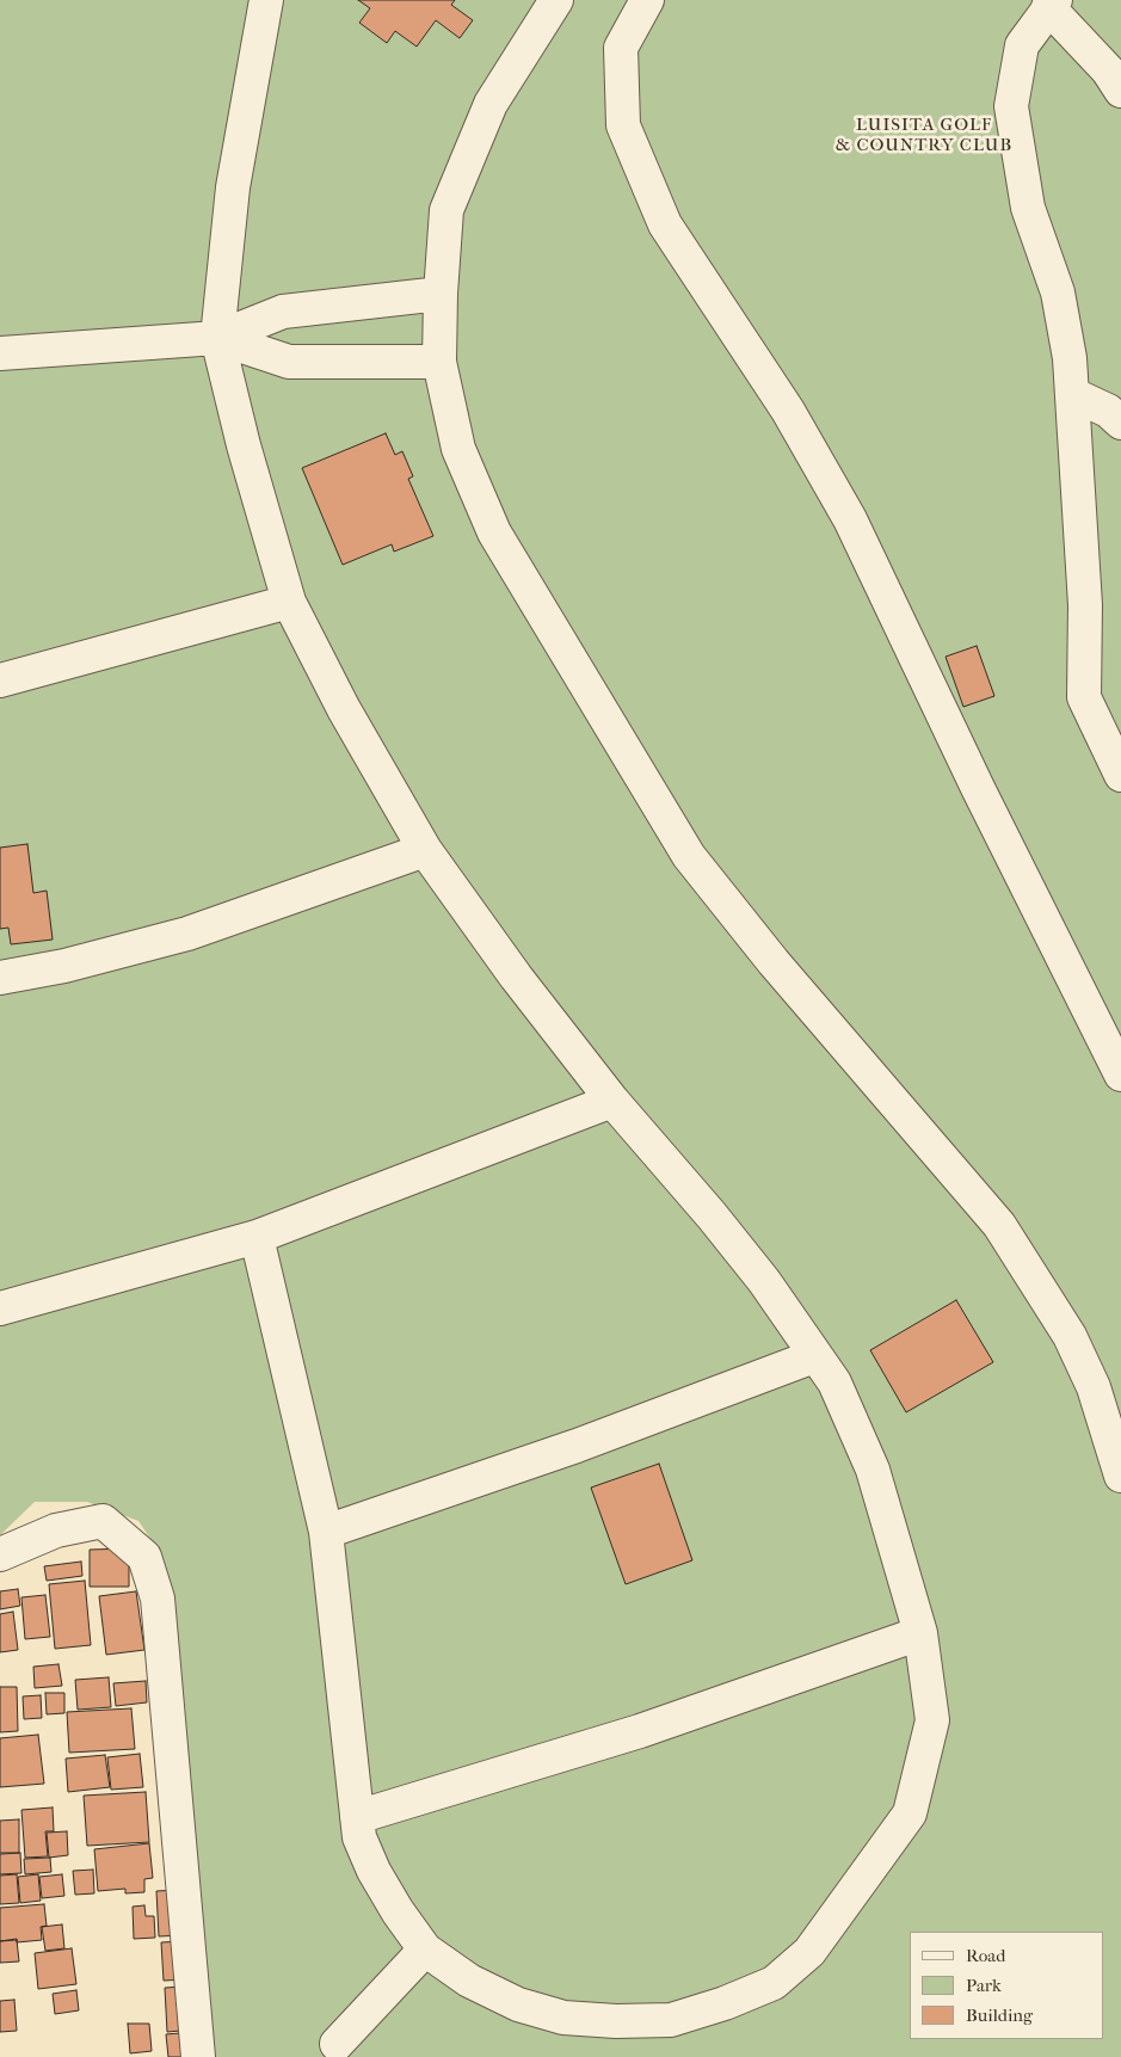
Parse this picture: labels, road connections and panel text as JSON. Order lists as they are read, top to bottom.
{
  "districts": ["LUISITA GOLF & COUNTRY CLUB"],
  "legend": ["Road", "Park", "Building"]
}
